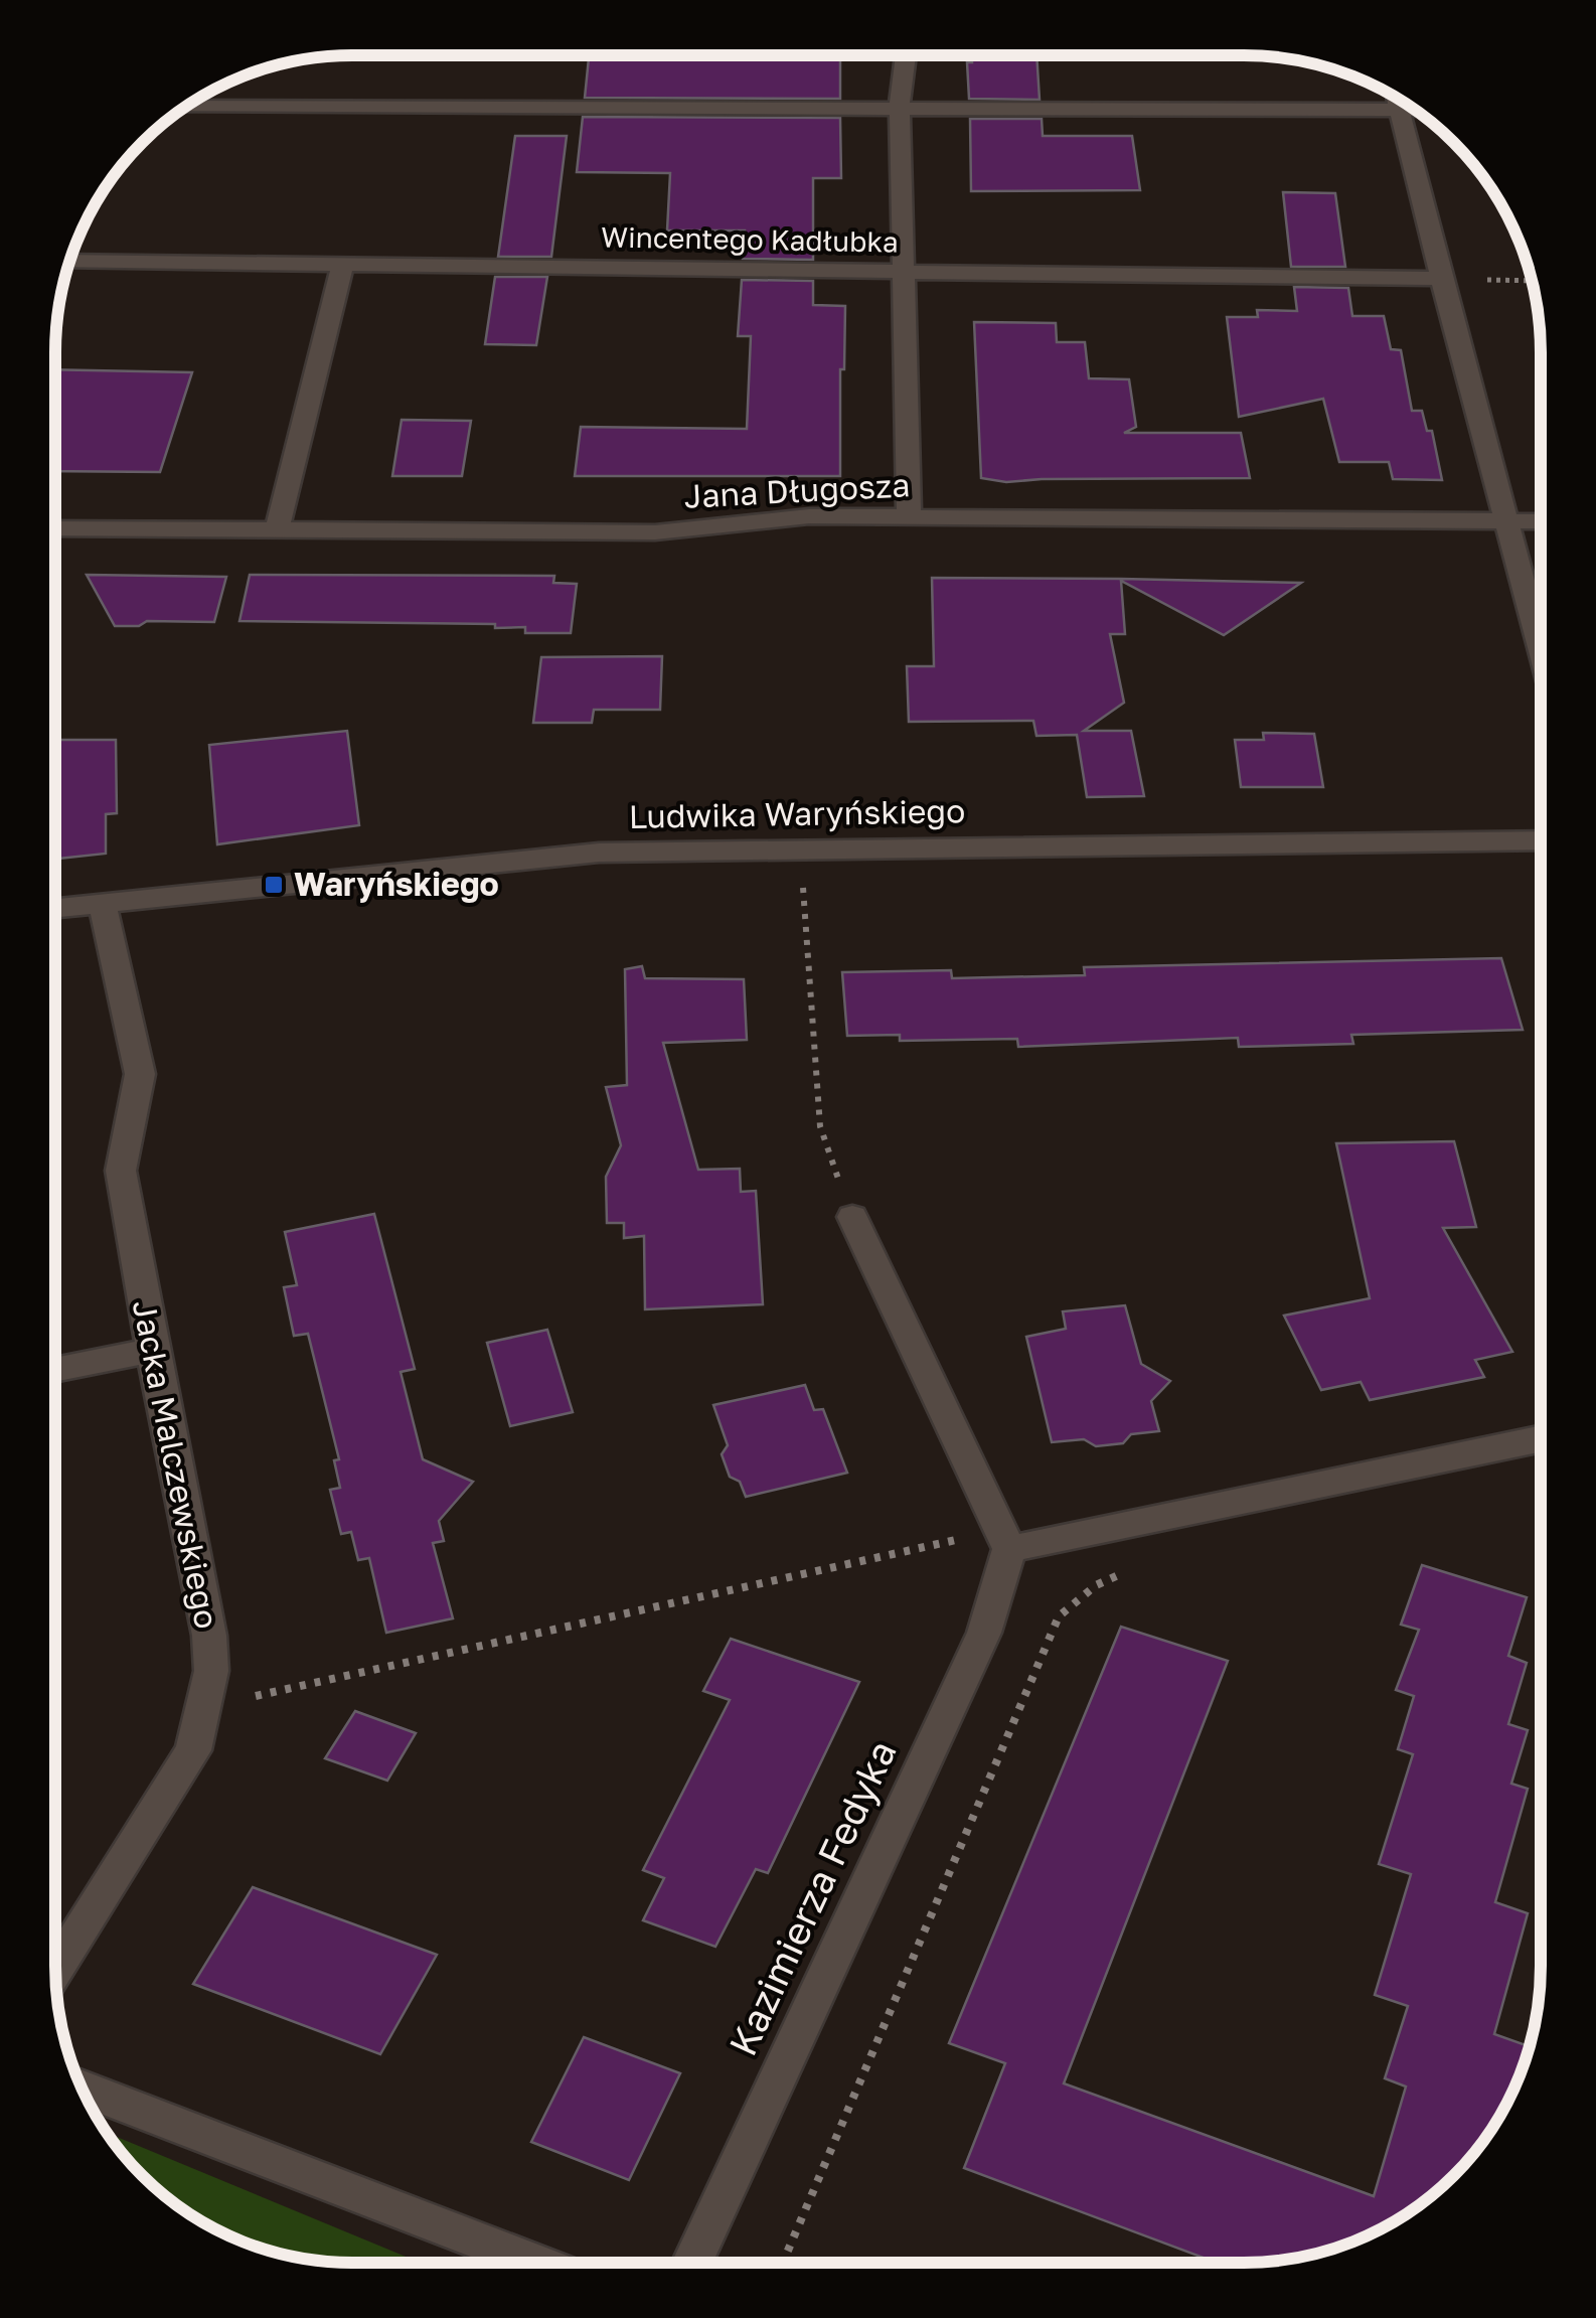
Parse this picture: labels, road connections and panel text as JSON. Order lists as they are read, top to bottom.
{
  "streets": {
    "street": [
      "Wincentego Kadłubka",
      "Jana Długosza",
      "Ludwika Waryńskiego",
      "Jacka Malczewskiego",
      "Kazimierza Fedyka"
    ]
  },
  "crossings": [
    ["Ludwika Waryńskiego", "Jacka Malczewskiego"]
  ],
  "places": {
    "transit": ["Waryńskiego"]
  }
}
